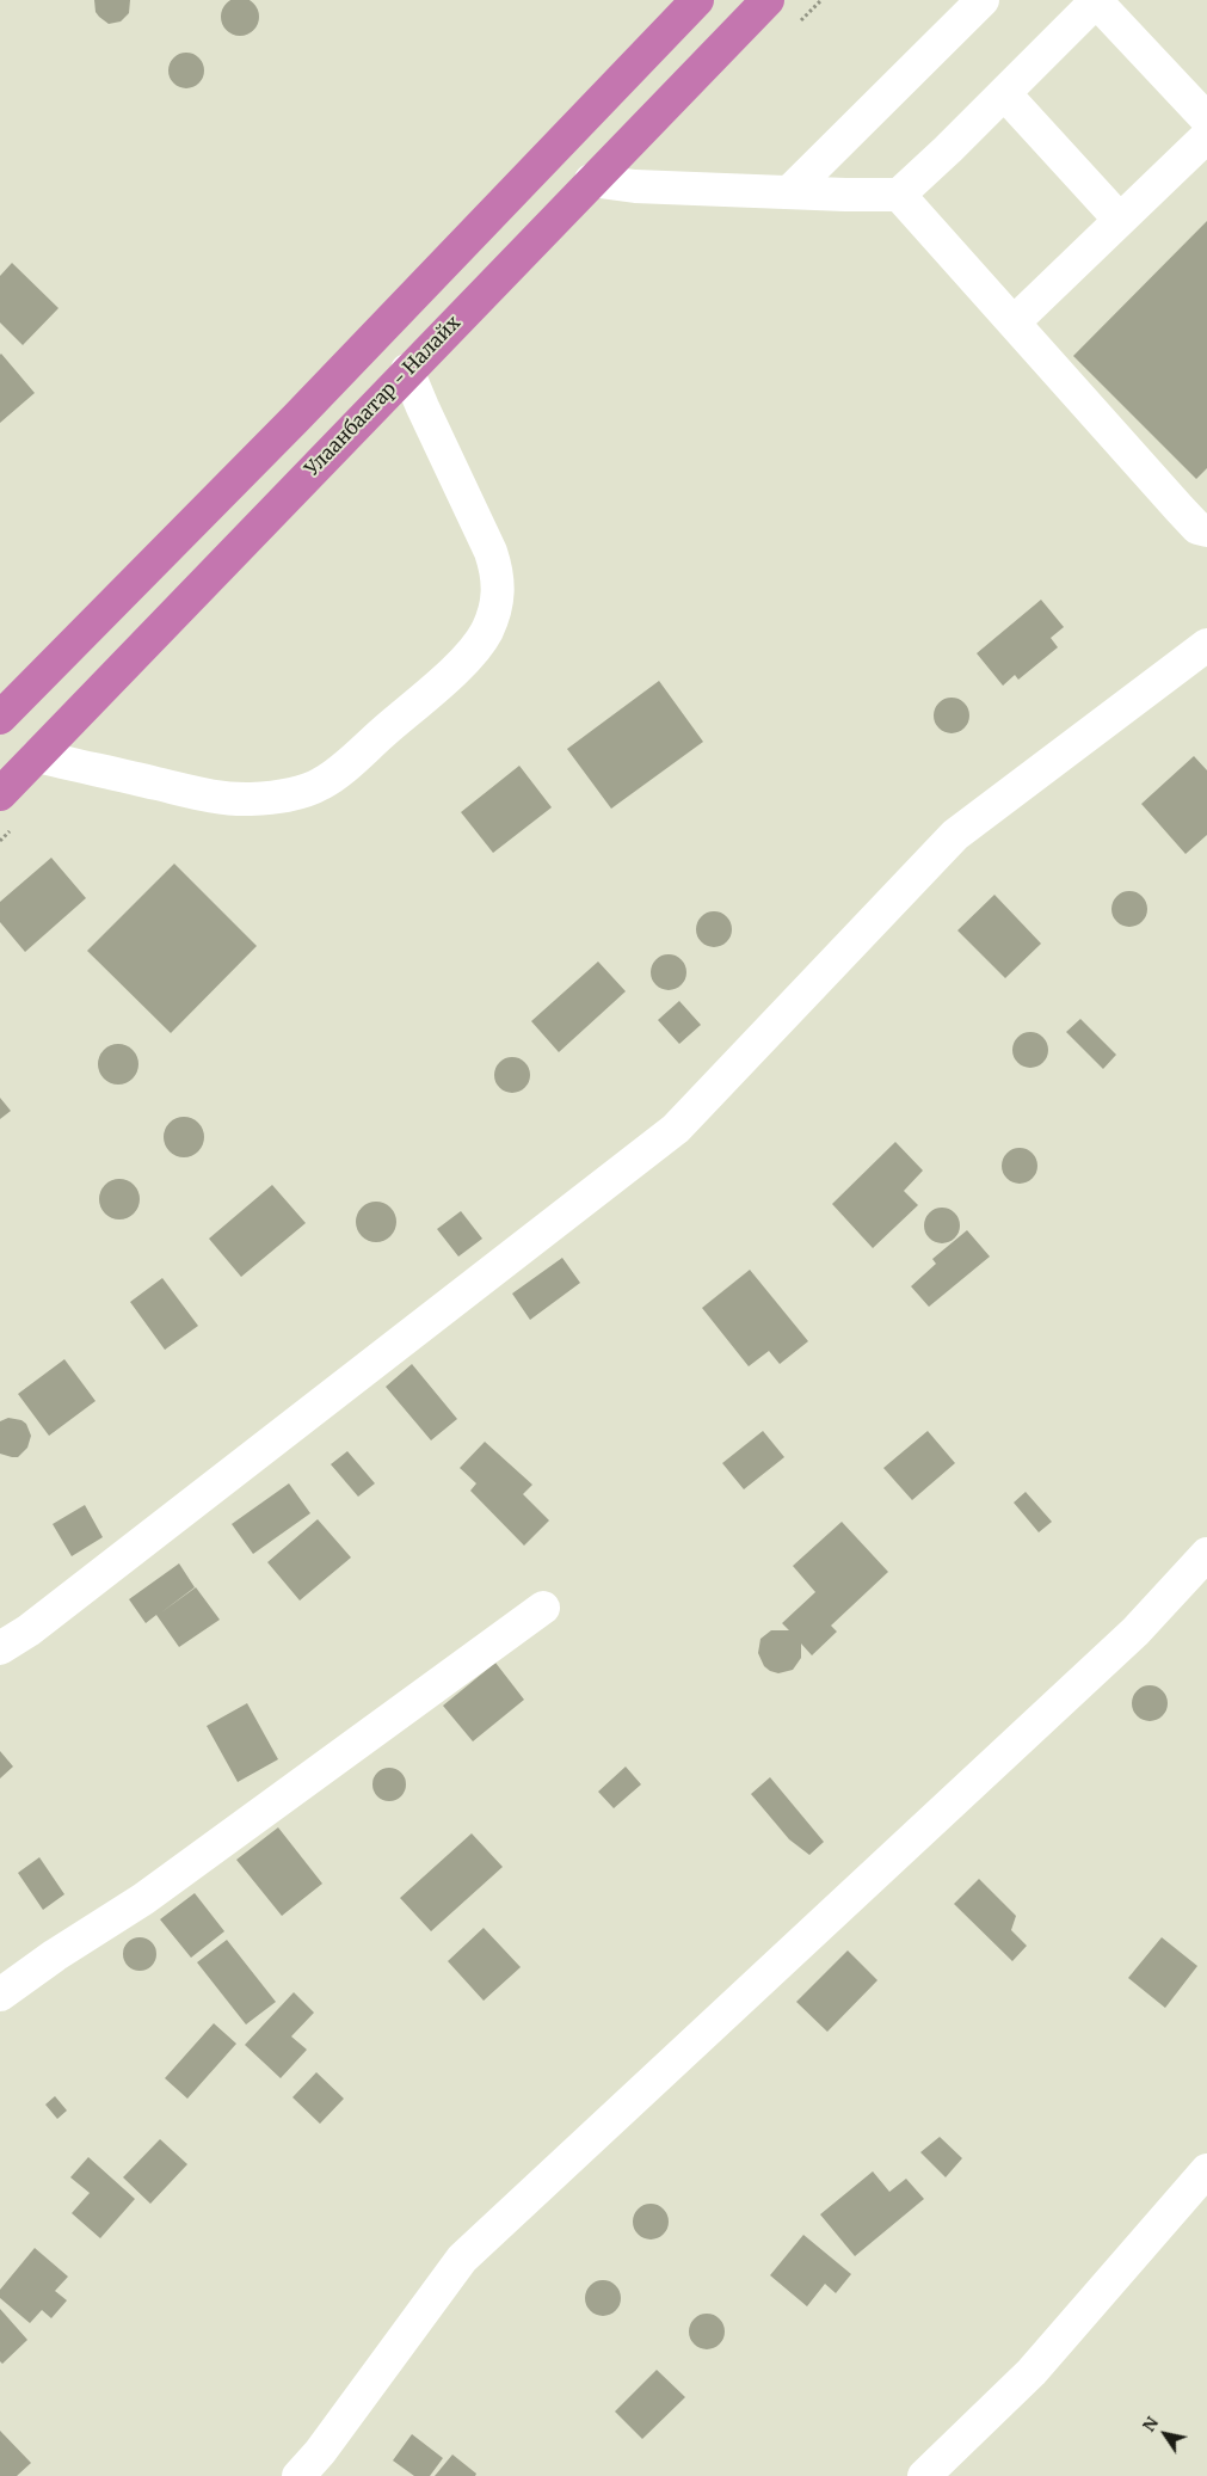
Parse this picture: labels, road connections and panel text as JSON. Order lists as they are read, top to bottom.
{
  "streets": {
    "highway": ["Улаанбаатар - Налайх"]
  },
  "north": "top left"
}
